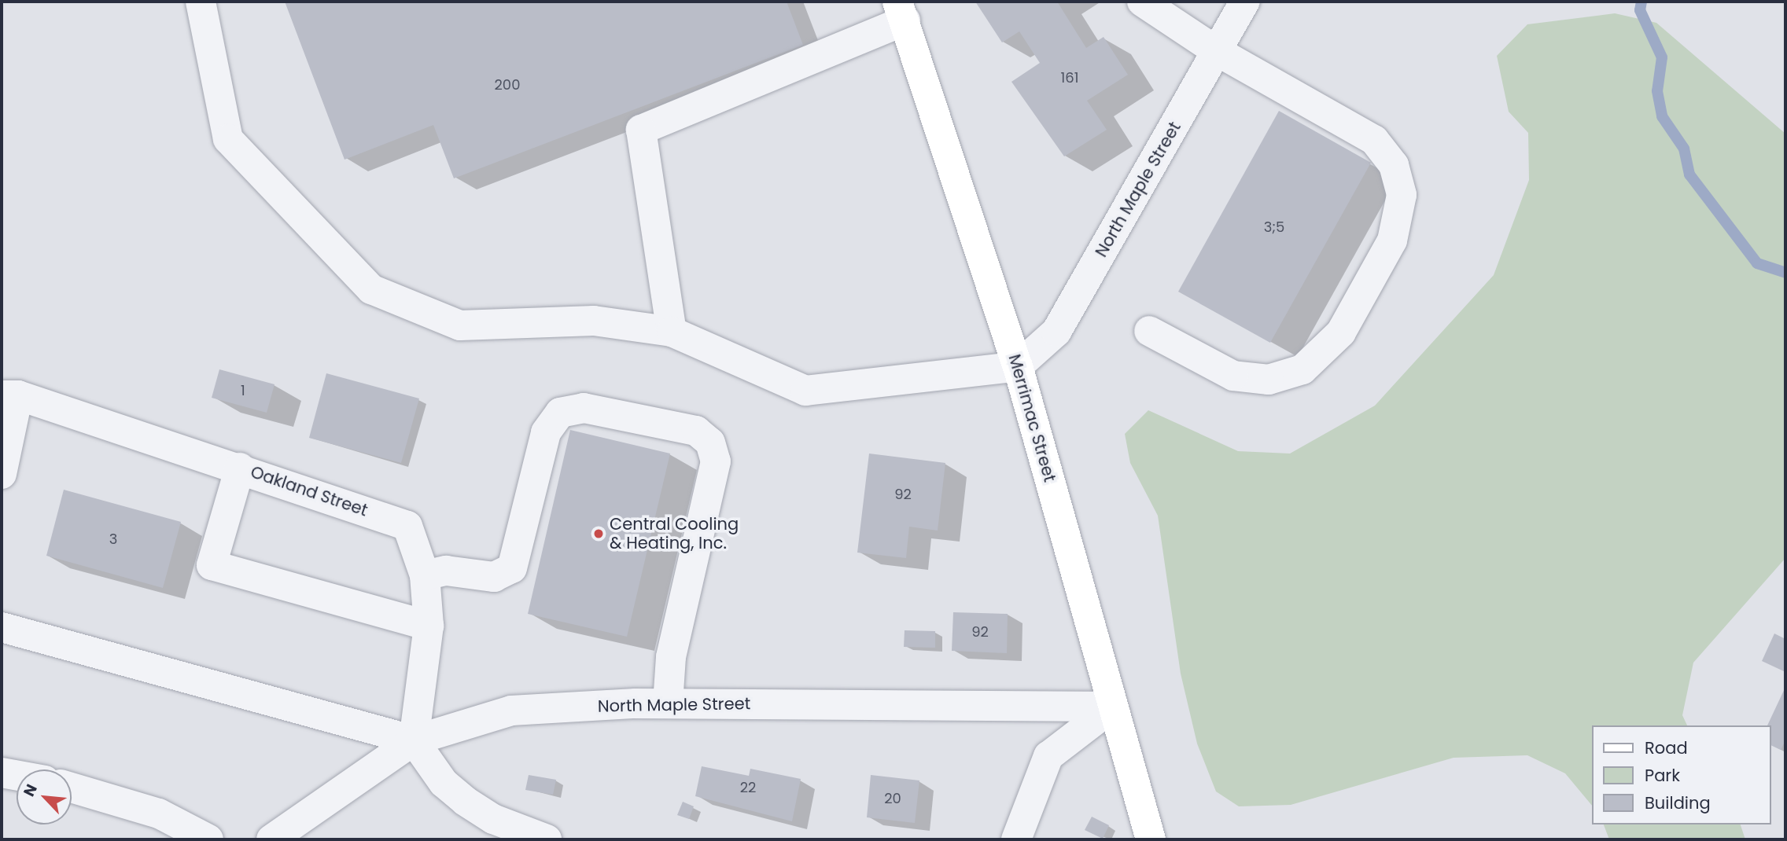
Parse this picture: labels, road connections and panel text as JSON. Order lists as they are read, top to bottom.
{
  "streets": {
    "main road": ["Merrimac Street"],
    "street": ["North Maple Street", "Oakland Street"]
  },
  "crossings": [
    ["North Maple Street", "Merrimac Street"],
    ["North Maple Street", "Oakland Street"]
  ],
  "places": ["Central Cooling & Heating, Inc."],
  "house_numbers": [
    "161",
    "200",
    "3;5",
    "1",
    "92",
    "3",
    "92",
    "22",
    "20"
  ],
  "legend": ["Road", "Park", "Building"],
  "north": "top left"
}
